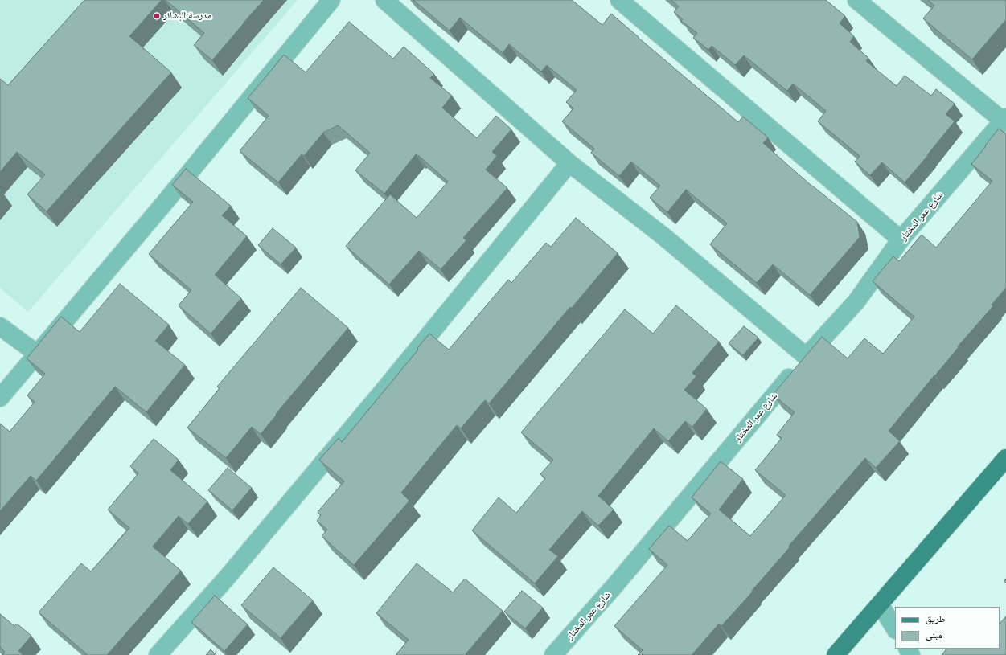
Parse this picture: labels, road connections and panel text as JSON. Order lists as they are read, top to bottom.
{
  "streets": {
    "street": ["شارع عمر المختار"]
  },
  "places": ["مدرسة البشائر"],
  "legend": ["طريق", "مبنى"]
}
